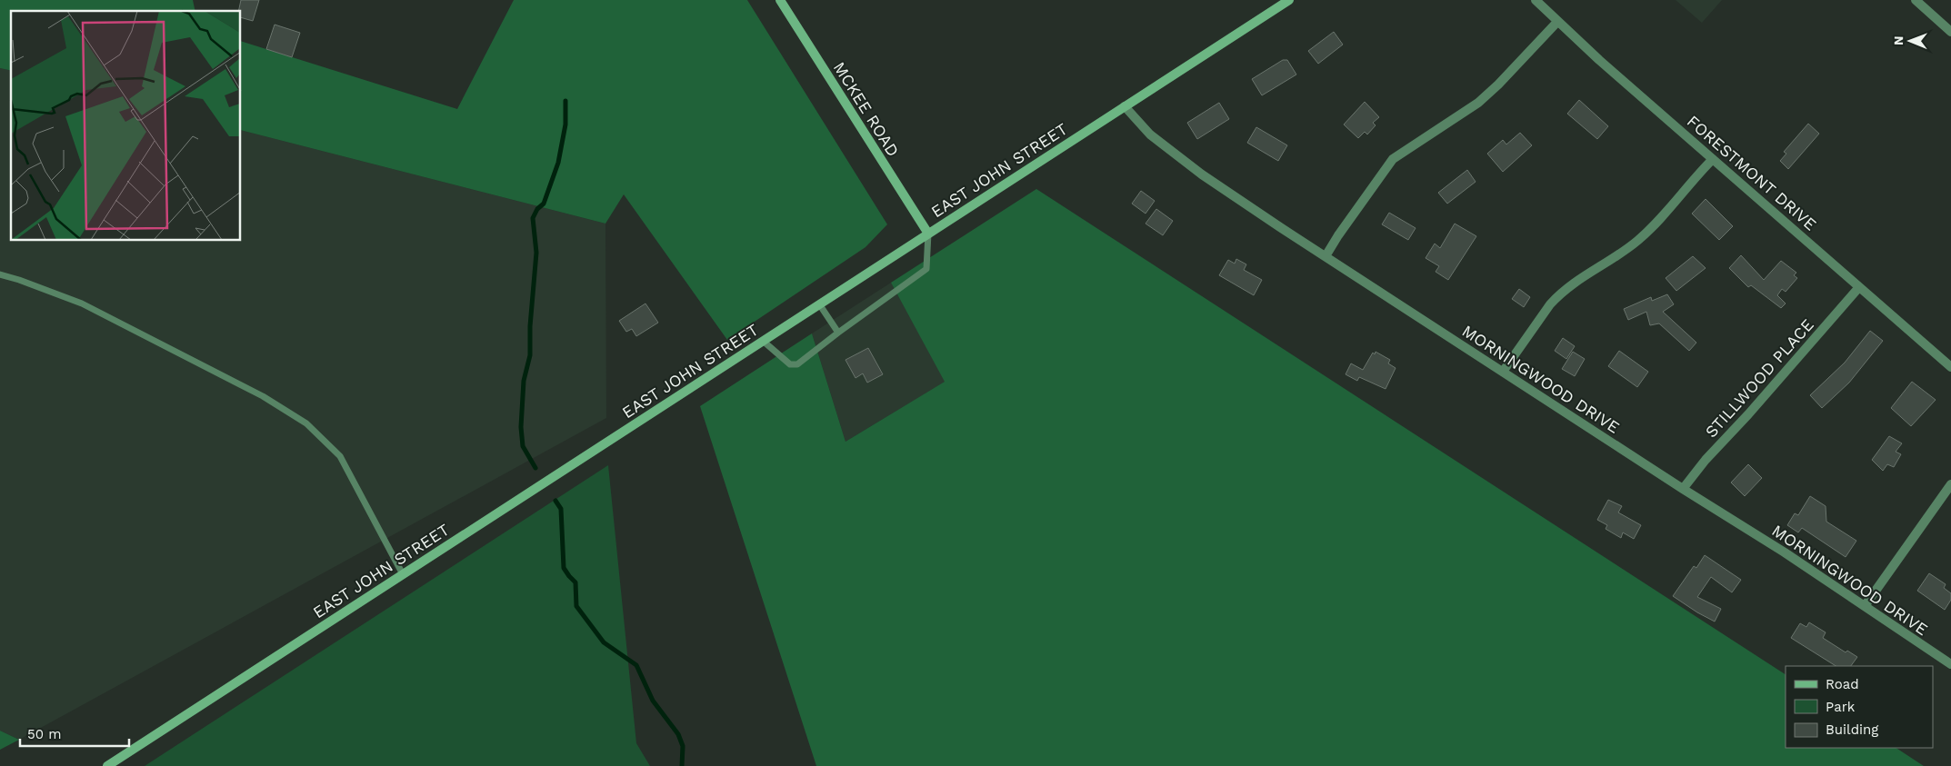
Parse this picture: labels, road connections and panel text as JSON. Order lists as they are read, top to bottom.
{
  "streets": {
    "main road": ["MCKEE ROAD", "EAST JOHN STREET"],
    "street": ["FORESTMONT DRIVE", "STILLWOOD PLACE", "MORNINGWOOD DRIVE"]
  },
  "crossings": [
    ["MCKEE ROAD", "EAST JOHN STREET"],
    ["EAST JOHN STREET", "MORNINGWOOD DRIVE"],
    ["FORESTMONT DRIVE", "STILLWOOD PLACE"],
    ["STILLWOOD PLACE", "MORNINGWOOD DRIVE"]
  ],
  "legend": ["Road", "Park", "Building"],
  "scale_bar": "50 m",
  "north": "left"
}
